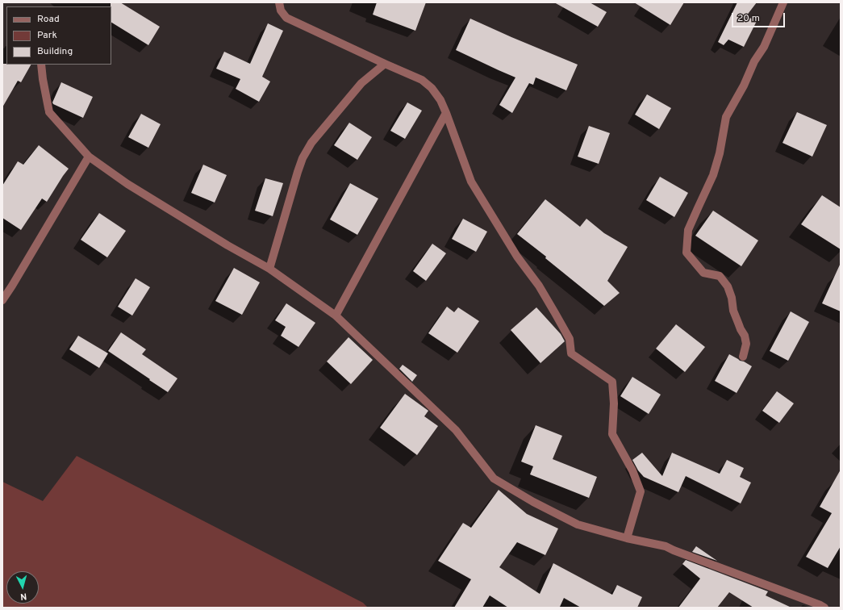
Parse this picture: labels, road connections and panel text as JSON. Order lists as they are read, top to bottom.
{
  "legend": ["Road", "Park", "Building"],
  "scale_bar": "20 m",
  "north": "bottom"
}
